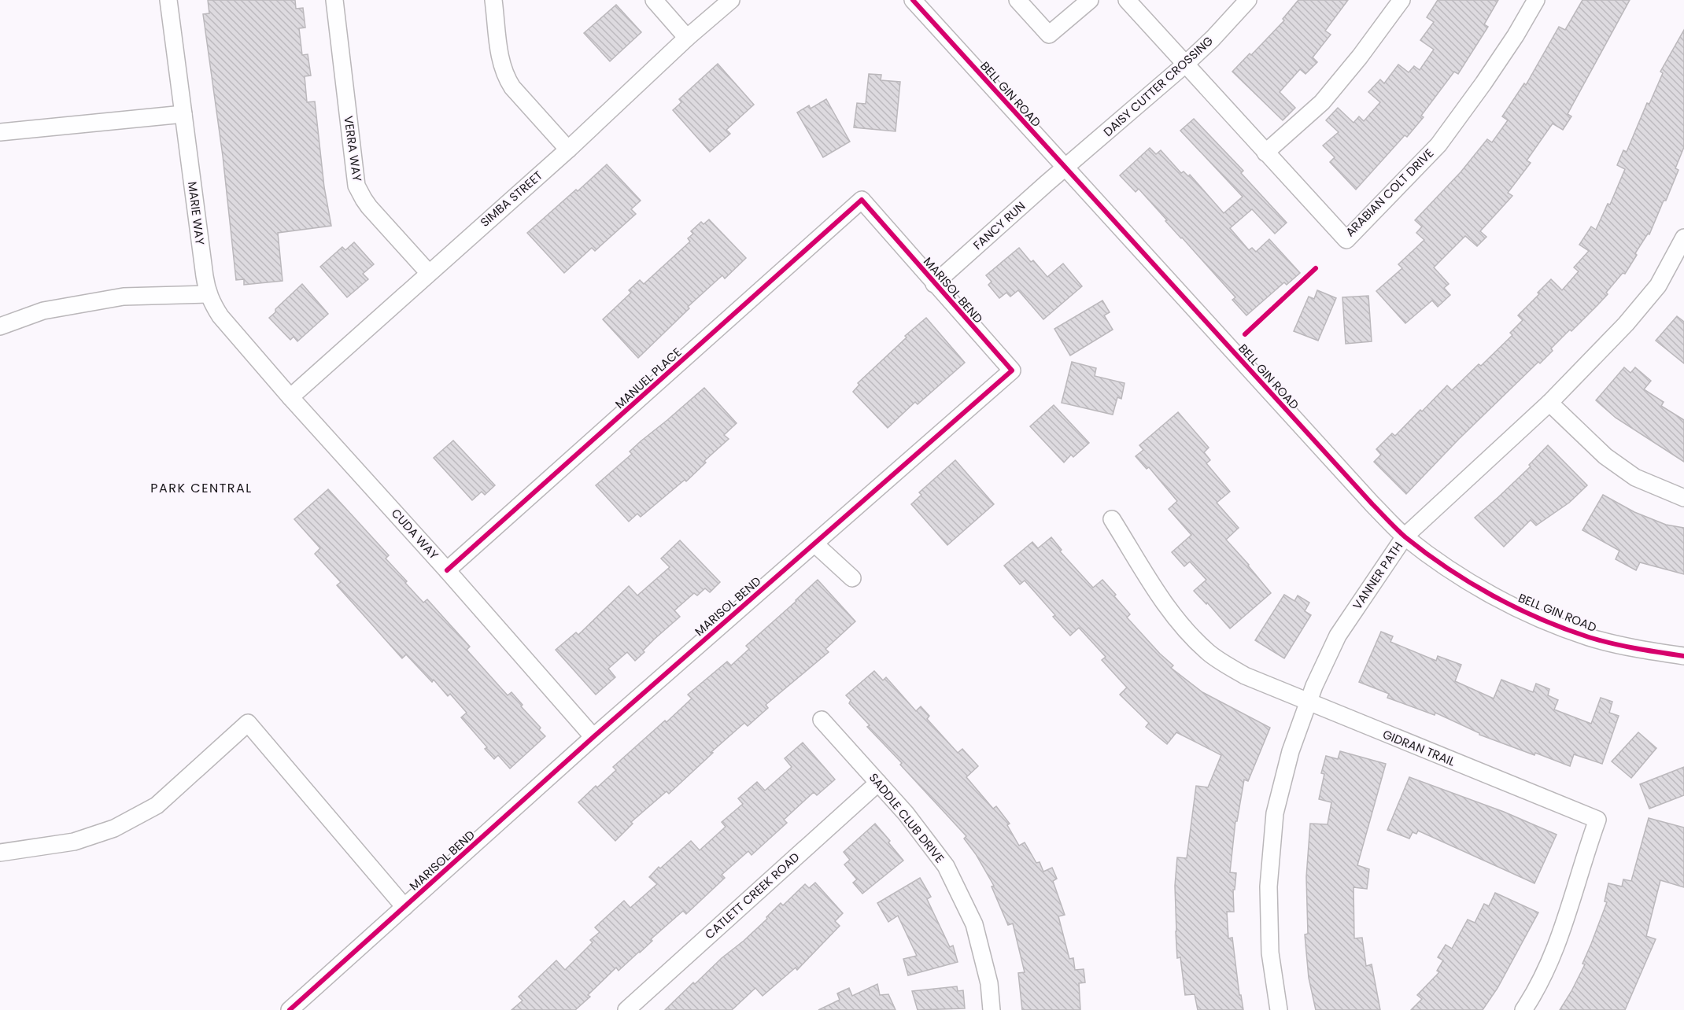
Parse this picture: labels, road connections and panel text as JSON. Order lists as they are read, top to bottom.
{
  "streets": {
    "street": [
      "DAISY CUTTER CROSSING",
      "BELL GIN ROAD",
      "VERRA WAY",
      "ARABIAN COLT DRIVE",
      "SIMBA STREET",
      "MARIE WAY",
      "FANCY RUN",
      "MARISOL BEND",
      "MANUEL PLACE",
      "CUDA WAY",
      "VANNER PATH",
      "GIDRAN TRAIL",
      "SADDLE CLUB DRIVE",
      "CATLETT CREEK ROAD"
    ]
  },
  "crossings": [
    ["DAISY CUTTER CROSSING", "BELL GIN ROAD"],
    ["DAISY CUTTER CROSSING", "ARABIAN COLT DRIVE"],
    ["DAISY CUTTER CROSSING", "FANCY RUN"],
    ["BELL GIN ROAD", "FANCY RUN"],
    ["BELL GIN ROAD", "VANNER PATH"],
    ["VERRA WAY", "SIMBA STREET"],
    ["SIMBA STREET", "MARIE WAY"],
    ["SIMBA STREET", "CUDA WAY"],
    ["MARIE WAY", "CUDA WAY"],
    ["FANCY RUN", "MARISOL BEND"],
    ["MARISOL BEND", "MANUEL PLACE"],
    ["MARISOL BEND", "CUDA WAY"],
    ["MANUEL PLACE", "CUDA WAY"],
    ["VANNER PATH", "GIDRAN TRAIL"],
    ["SADDLE CLUB DRIVE", "CATLETT CREEK ROAD"]
  ],
  "districts": ["PARK CENTRAL"]
}
